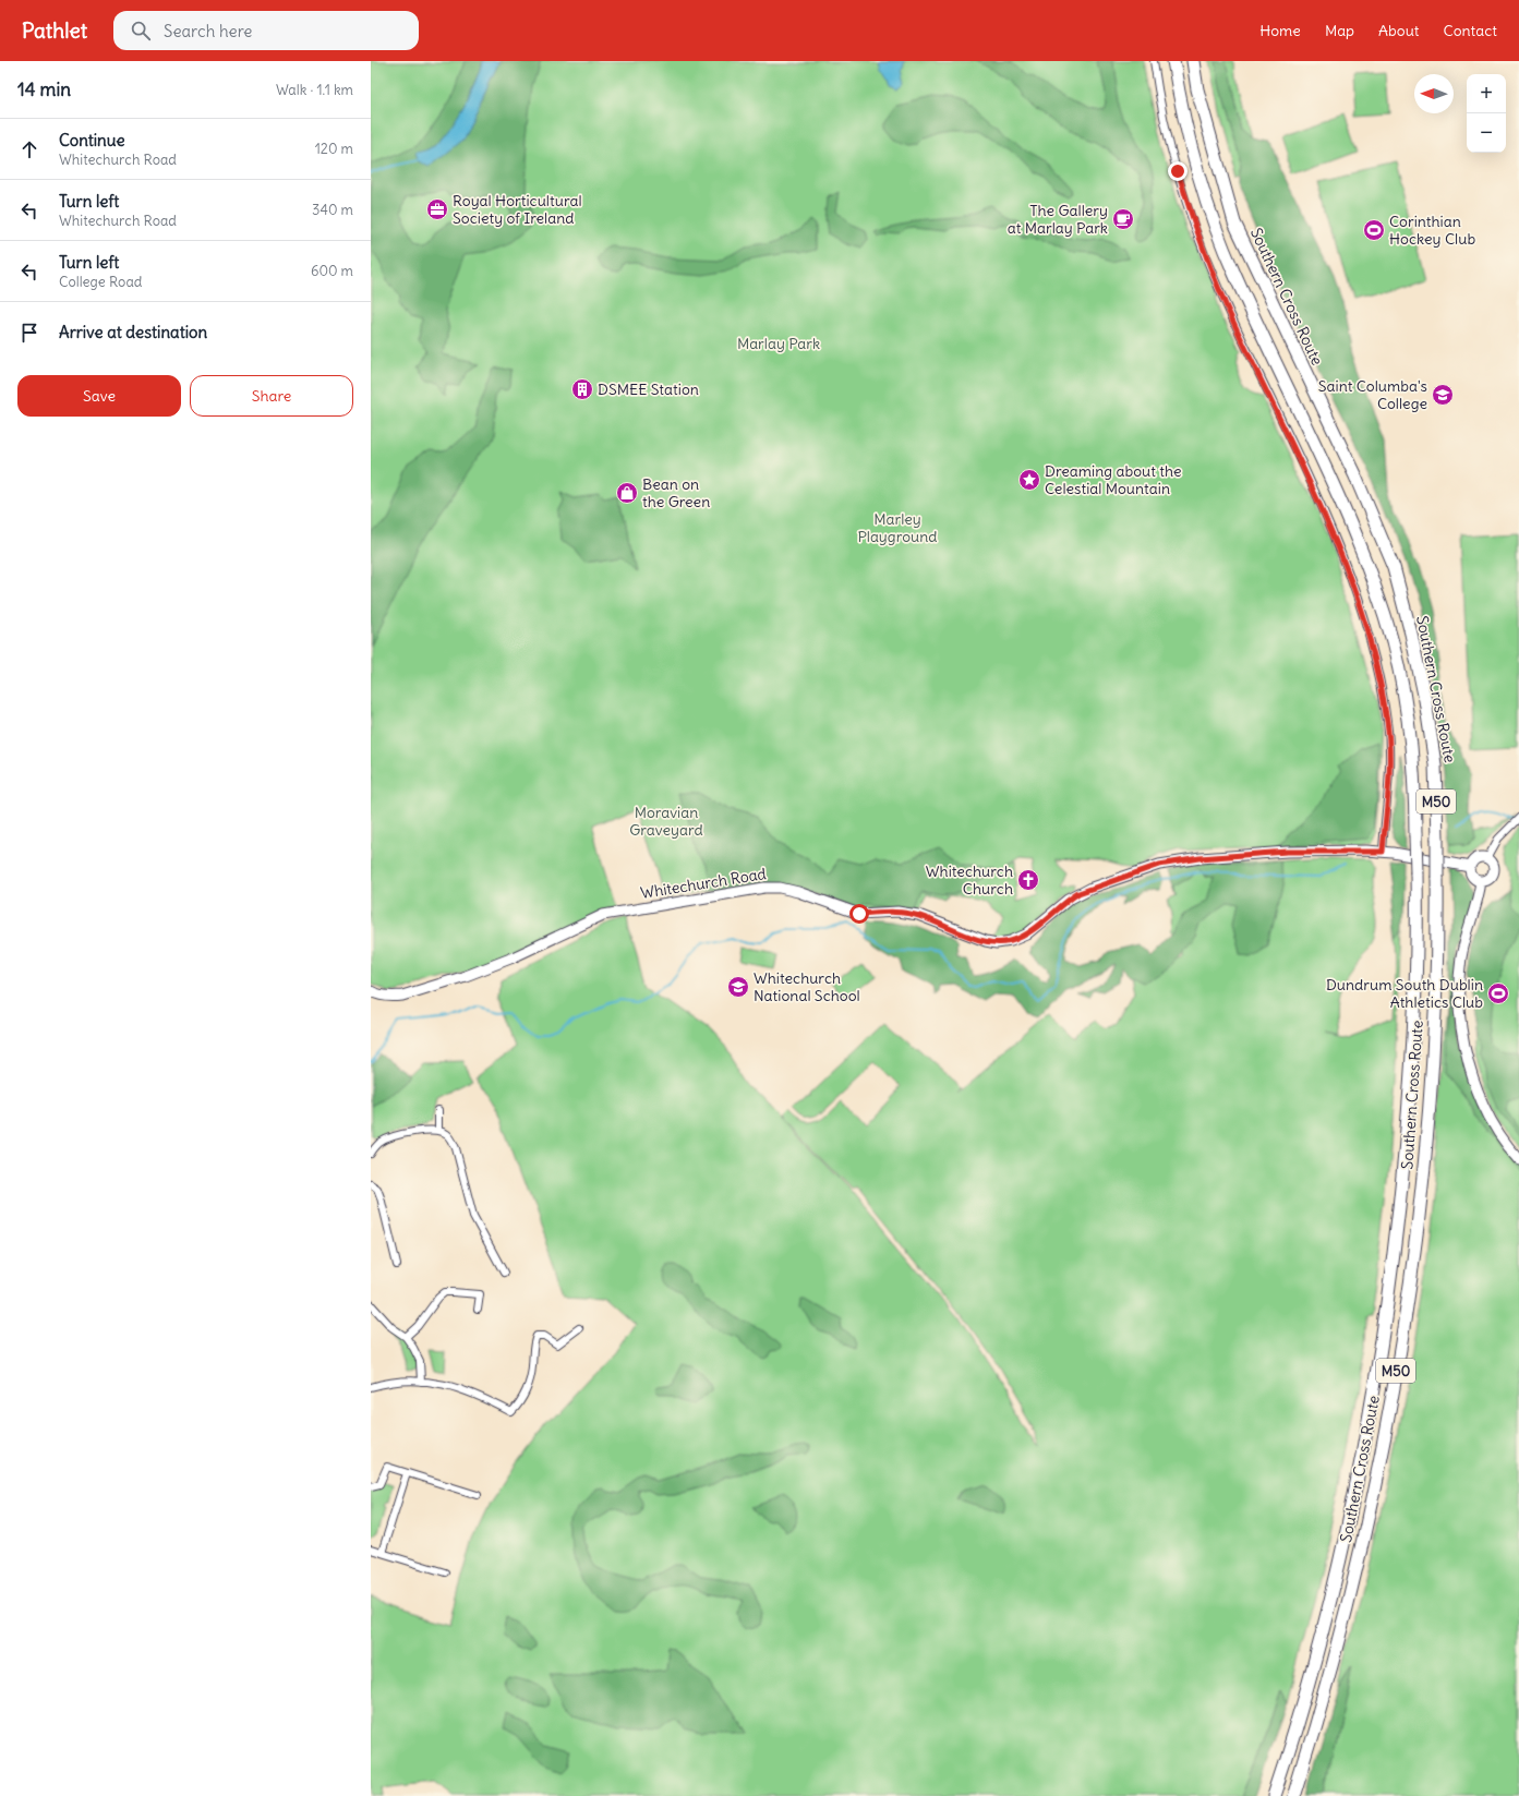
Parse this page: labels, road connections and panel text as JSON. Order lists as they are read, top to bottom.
{
  "streets": {
    "highway": ["Southern Cross Route", "M50"],
    "street": ["Whitechurch Road"]
  },
  "parks": ["Marlay Park", "Marley Playground", "Moravian Graveyard"],
  "places": {
    "office": ["Royal Horticultural Society of Ireland"],
    "cafe": ["The Gallery at Marlay Park"],
    "sports": ["Corinthian Hockey Club", "Dundrum South Dublin Athletics Club"],
    "building": ["DSMEE Station"],
    "school or university": ["Saint Columba's College", "Whitechurch National School"],
    "place": ["Dreaming about the Celestial Mountain"],
    "shop": ["Bean on the Green"],
    "church": ["Whitechurch Church"]
  },
  "north": "left",
  "page": {
    "header": "Pathlet",
    "search": "Search here",
    "nav": [
      "Home",
      "Map",
      "About",
      "Contact"
    ],
    "heading": ["14 min", "Walk · 1.1 km"],
    "map_buttons": ["+", "−"],
    "list": [
      ["Continue", "Whitechurch Road", "120 m"],
      ["Turn left", "Whitechurch Road", "340 m"],
      ["Turn left", "College Road", "600 m"],
      "Arrive at destination"
    ],
    "buttons": ["Save", "Share"]
  }
}
